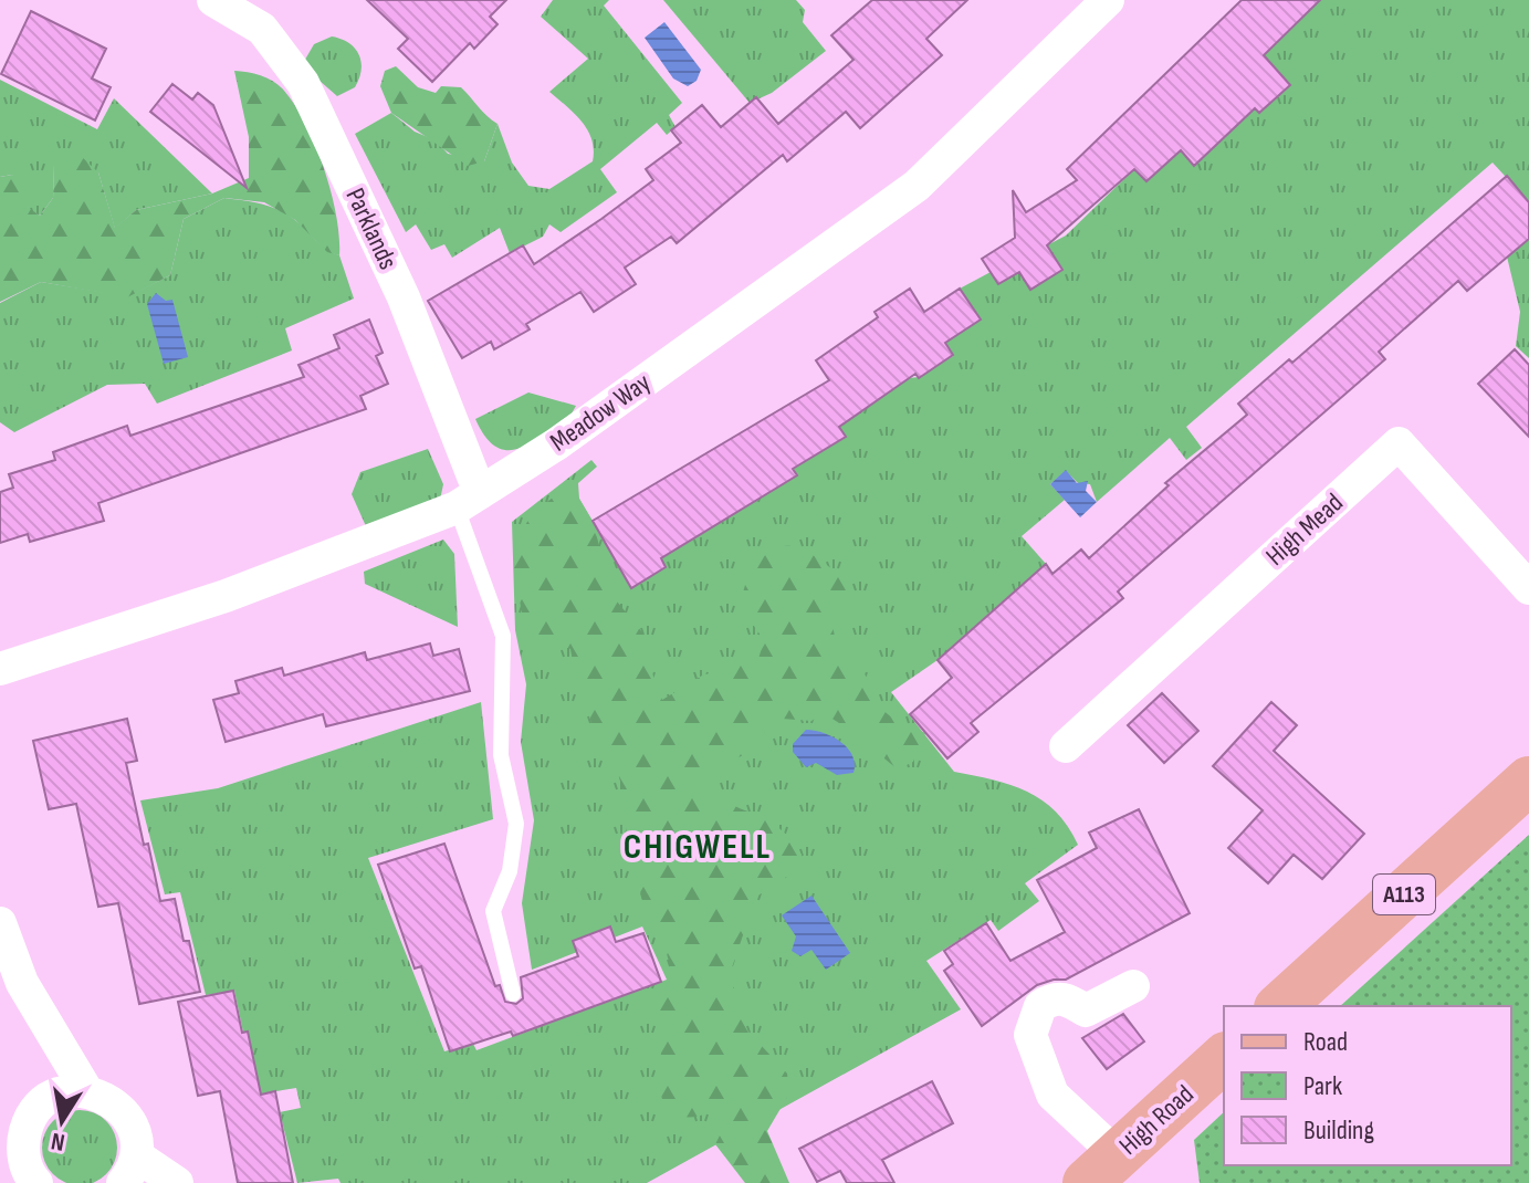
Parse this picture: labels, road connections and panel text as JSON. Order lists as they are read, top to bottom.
{
  "streets": {
    "main road": ["A113", "High Road"],
    "street": ["Parklands", "Meadow Way", "High Mead"]
  },
  "crossings": [
    ["Parklands", "Meadow Way"]
  ],
  "districts": ["CHIGWELL"],
  "legend": ["Road", "Park", "Building"],
  "north": "bottom"
}
